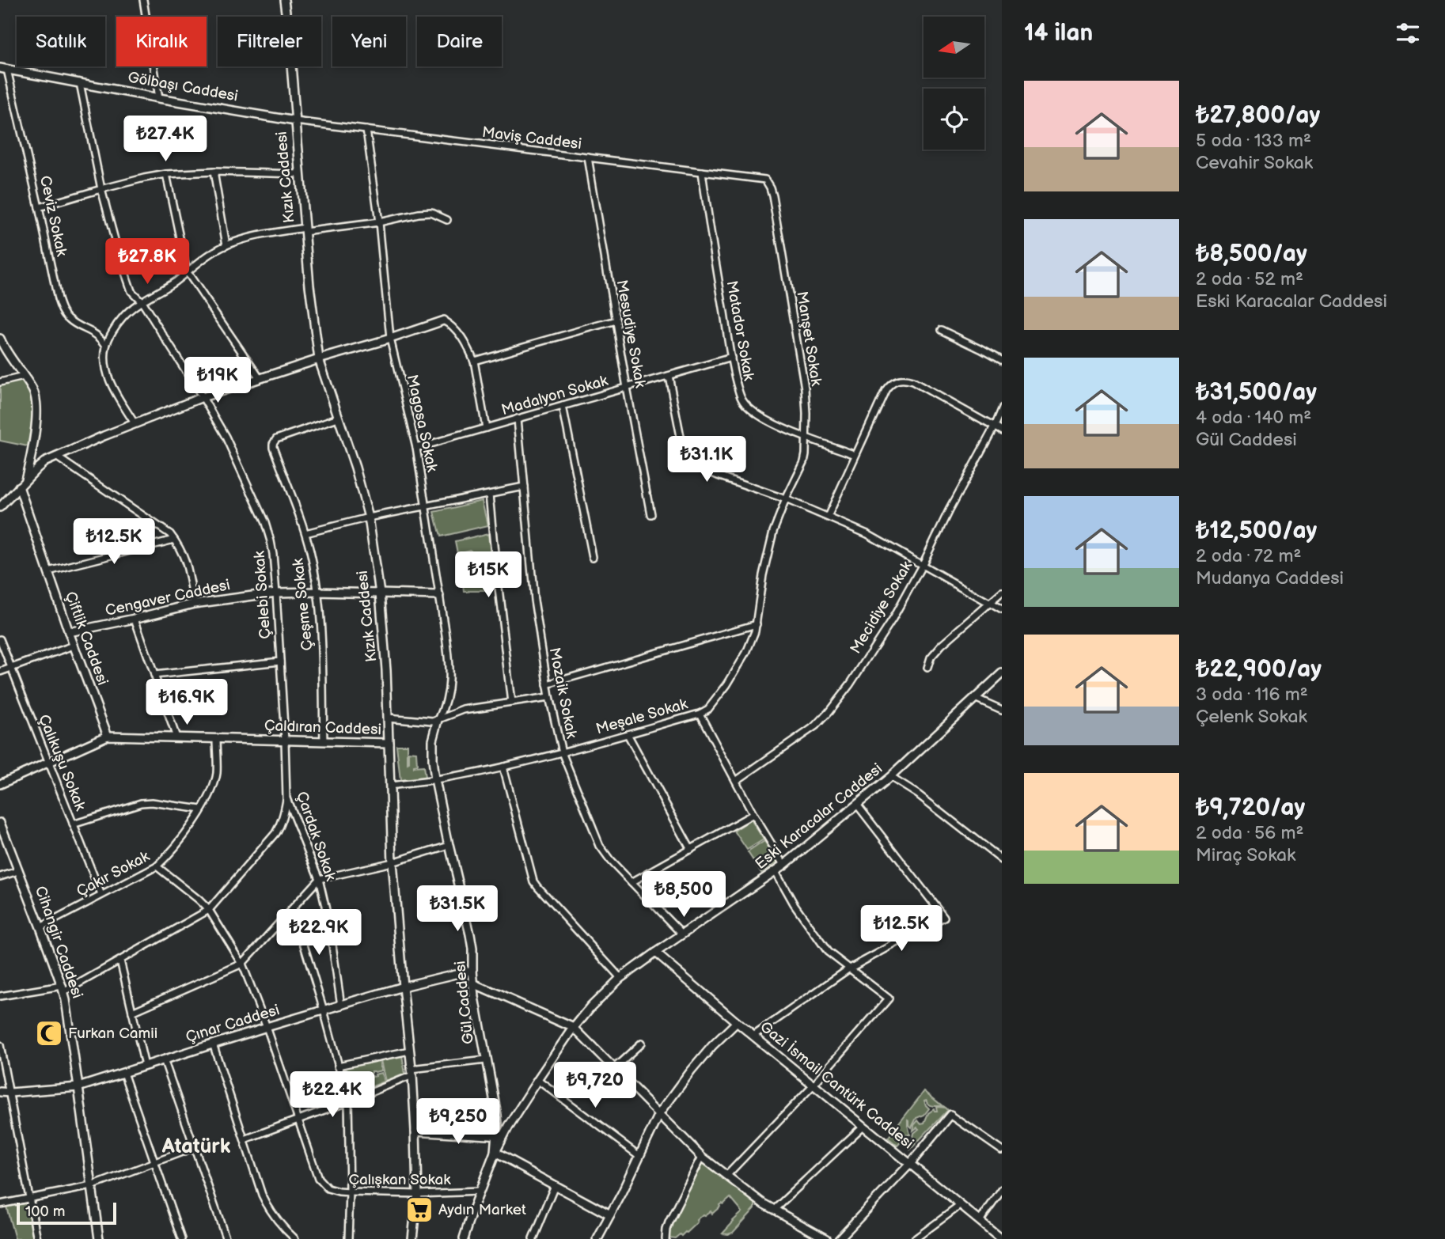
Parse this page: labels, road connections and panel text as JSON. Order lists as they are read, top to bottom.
{
  "streets": {
    "street": [
      "Gölbaşı Caddesi",
      "Maviş Caddesi",
      "Kızık Caddesi",
      "Ceviz Sokak",
      "Matador Sokak",
      "Mesudiye Sokak",
      "Manşet Sokak",
      "Madalyon Sokak",
      "Magosa Sokak",
      "Çelebi Sokak",
      "Cengaver Caddesi",
      "Çeşme Sokak",
      "Mecidiye Sokak",
      "Çiftlik Caddesi",
      "Mozaik Sokak",
      "Meşale Sokak",
      "Çaldıran Caddesi",
      "Çalıkuşu Sokak",
      "Eski Karacalar Caddesi",
      "Çardak Sokak",
      "Çakır Sokak",
      "Cihangir Caddesi",
      "Gül Caddesi",
      "Çınar Caddesi",
      "Gazi İsmail Cantürk Caddesi",
      "Çalışkan Sokak"
    ]
  },
  "crossings": [
    ["Gölbaşı Caddesi", "Maviş Caddesi"],
    ["Gölbaşı Caddesi", "Kızık Caddesi"],
    ["Gölbaşı Caddesi", "Ceviz Sokak"],
    ["Gölbaşı Caddesi", "Çelebi Sokak"],
    ["Maviş Caddesi", "Kızık Caddesi"],
    ["Maviş Caddesi", "Matador Sokak"],
    ["Maviş Caddesi", "Mesudiye Sokak"],
    ["Maviş Caddesi", "Manşet Sokak"],
    ["Maviş Caddesi", "Magosa Sokak"],
    ["Kızık Caddesi", "Cengaver Caddesi"],
    ["Kızık Caddesi", "Çeşme Sokak"],
    ["Kızık Caddesi", "Meşale Sokak"],
    ["Kızık Caddesi", "Çaldıran Caddesi"],
    ["Kızık Caddesi", "Çınar Caddesi"],
    ["Kızık Caddesi", "Çalışkan Sokak"],
    ["Matador Sokak", "Manşet Sokak"],
    ["Matador Sokak", "Madalyon Sokak"],
    ["Mesudiye Sokak", "Madalyon Sokak"],
    ["Manşet Sokak", "Meşale Sokak"],
    ["Madalyon Sokak", "Magosa Sokak"],
    ["Madalyon Sokak", "Mozaik Sokak"],
    ["Magosa Sokak", "Cengaver Caddesi"],
    ["Magosa Sokak", "Gül Caddesi"],
    ["Çelebi Sokak", "Cengaver Caddesi"],
    ["Çelebi Sokak", "Çaldıran Caddesi"],
    ["Çelebi Sokak", "Çardak Sokak"],
    ["Cengaver Caddesi", "Çeşme Sokak"],
    ["Cengaver Caddesi", "Çiftlik Caddesi"],
    ["Çeşme Sokak", "Çaldıran Caddesi"],
    ["Çiftlik Caddesi", "Çaldıran Caddesi"],
    ["Mozaik Sokak", "Meşale Sokak"],
    ["Mozaik Sokak", "Eski Karacalar Caddesi"],
    ["Meşale Sokak", "Gül Caddesi"],
    ["Çaldıran Caddesi", "Çalıkuşu Sokak"],
    ["Çaldıran Caddesi", "Çardak Sokak"],
    ["Çaldıran Caddesi", "Çakır Sokak"],
    ["Çalıkuşu Sokak", "Çakır Sokak"],
    ["Eski Karacalar Caddesi", "Gül Caddesi"],
    ["Eski Karacalar Caddesi", "Gazi İsmail Cantürk Caddesi"],
    ["Eski Karacalar Caddesi", "Çalışkan Sokak"],
    ["Çardak Sokak", "Çınar Caddesi"],
    ["Çakır Sokak", "Cihangir Caddesi"],
    ["Çakır Sokak", "Çalışkan Sokak"],
    ["Cihangir Caddesi", "Çınar Caddesi"],
    ["Gül Caddesi", "Çınar Caddesi"],
    ["Çınar Caddesi", "Çalışkan Sokak"]
  ],
  "districts": ["Atatürk"],
  "places": {
    "mosque": ["Furkan Camii"],
    "supermarket": ["Aydın Market"]
  },
  "scale_bar": "100 m",
  "north": "left",
  "page": {
    "heading": "14 ilan",
    "chip": [
      "Satılık",
      "Kiralık",
      "Filtreler",
      "Yeni",
      "Daire"
    ],
    "list": [
      {
        "name": "₺27,800/ay",
        "note": "5 oda · 133 m² · Cevahir Sokak"
      },
      {
        "name": "₺8,500/ay",
        "note": "2 oda · 52 m² · Eski Karacalar Caddesi"
      },
      {
        "name": "₺31,500/ay",
        "note": "4 oda · 140 m² · Gül Caddesi"
      },
      {
        "name": "₺12,500/ay",
        "note": "2 oda · 72 m² · Mudanya Caddesi"
      },
      {
        "name": "₺22,900/ay",
        "note": "3 oda · 116 m² · Çelenk Sokak"
      },
      {
        "name": "₺9,720/ay",
        "note": "2 oda · 56 m² · Miraç Sokak"
      }
    ],
    "price": [
      "₺27.4K",
      "₺27.8K",
      "₺19K",
      "₺31.1K",
      "₺12.5K",
      "₺15K",
      "₺16.9K",
      "₺8,500",
      "₺31.5K",
      "₺12.5K",
      "₺22.9K",
      "₺9,720",
      "₺22.4K",
      "₺9,250"
    ],
    "scale": "100 m"
  }
}
